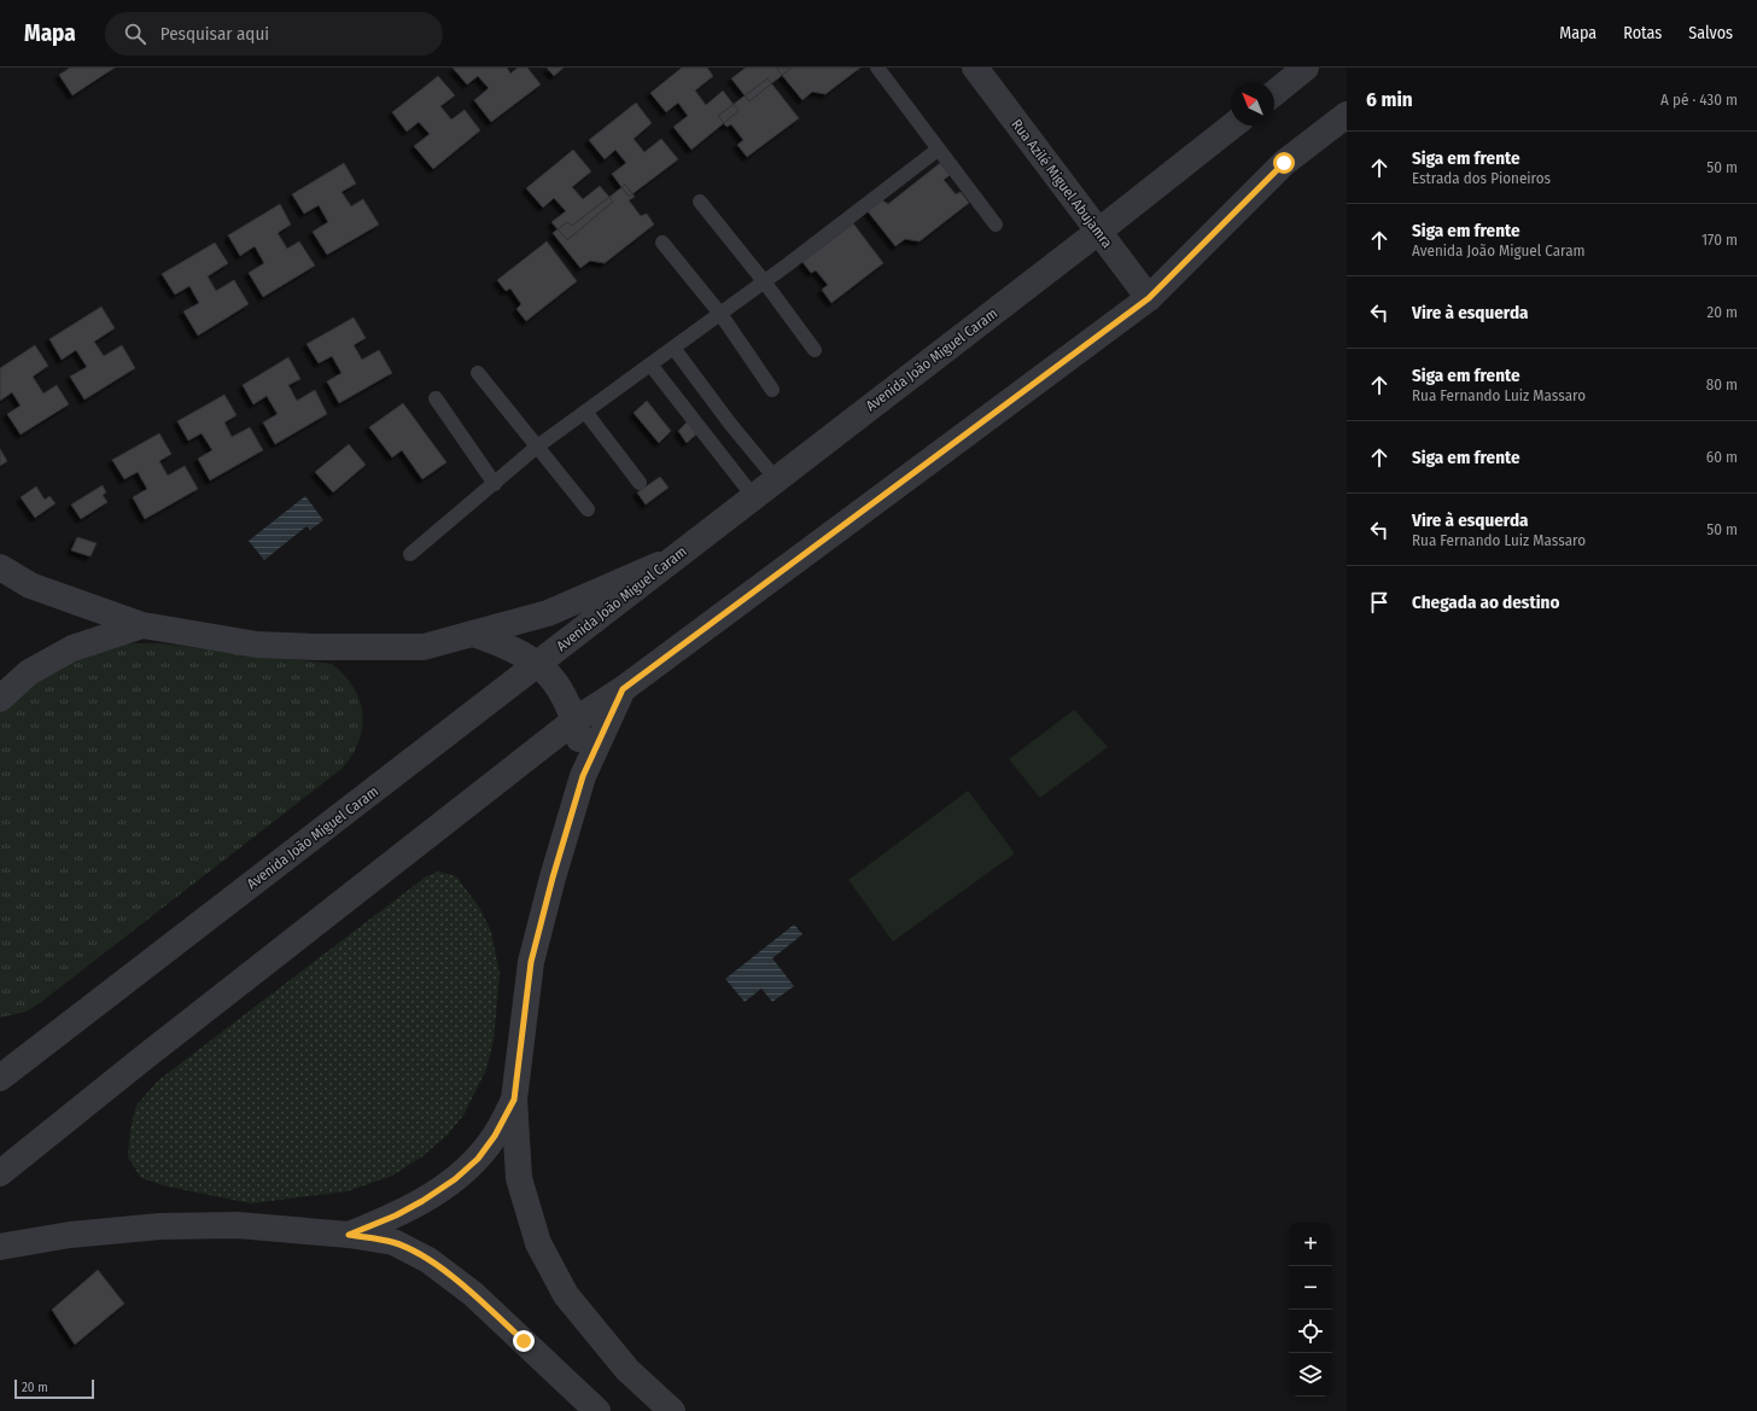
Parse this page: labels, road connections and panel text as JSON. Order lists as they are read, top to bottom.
{
  "streets": {
    "street": ["Rua Azilé Miguel Abujamra", "Avenida João Miguel Caram"]
  },
  "crossings": [
    ["Rua Azilé Miguel Abujamra", "Avenida João Miguel Caram"]
  ],
  "scale_bar": "20 m",
  "north": "top left",
  "page": {
    "header": "Mapa",
    "search": "Pesquisar aqui",
    "nav": ["Mapa", "Rotas", "Salvos"],
    "heading": ["6 min", "A pé · 430 m"],
    "list": [
      ["Siga em frente", "Estrada dos Pioneiros", "50 m"],
      ["Siga em frente", "Avenida João Miguel Caram", "170 m"],
      ["Vire à esquerda", "20 m"],
      ["Siga em frente", "Rua Fernando Luiz Massaro", "80 m"],
      ["Siga em frente", "60 m"],
      ["Vire à esquerda", "Rua Fernando Luiz Massaro", "50 m"],
      "Chegada ao destino"
    ],
    "map_buttons": ["+", "−"],
    "scale": "20 m"
  }
}
